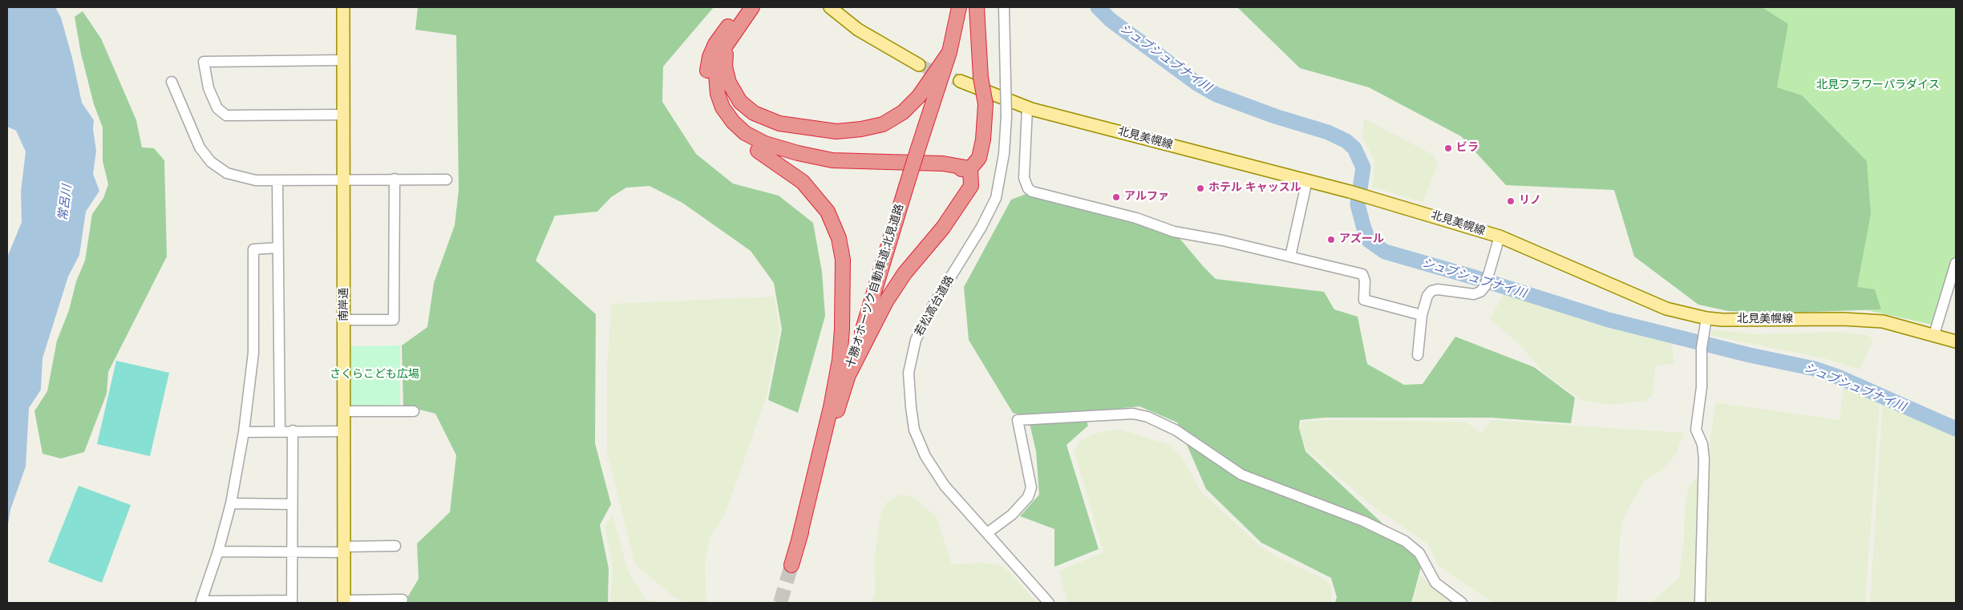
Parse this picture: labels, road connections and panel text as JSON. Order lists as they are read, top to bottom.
{
  "streets": {
    "highway": ["十勝オホーツク自動車道;北見道路"],
    "main road": ["北見美幌線", "南岸通"],
    "street": ["若松高台道路"]
  },
  "water": ["シュブシュブナイ川", "常呂川"],
  "parks": ["北見フラワーパラダイス", "さくらこども広場"],
  "places": [
    "ビラ",
    "ホテル キャッスル",
    "アルファ",
    "リノ",
    "アズール"
  ]
}
